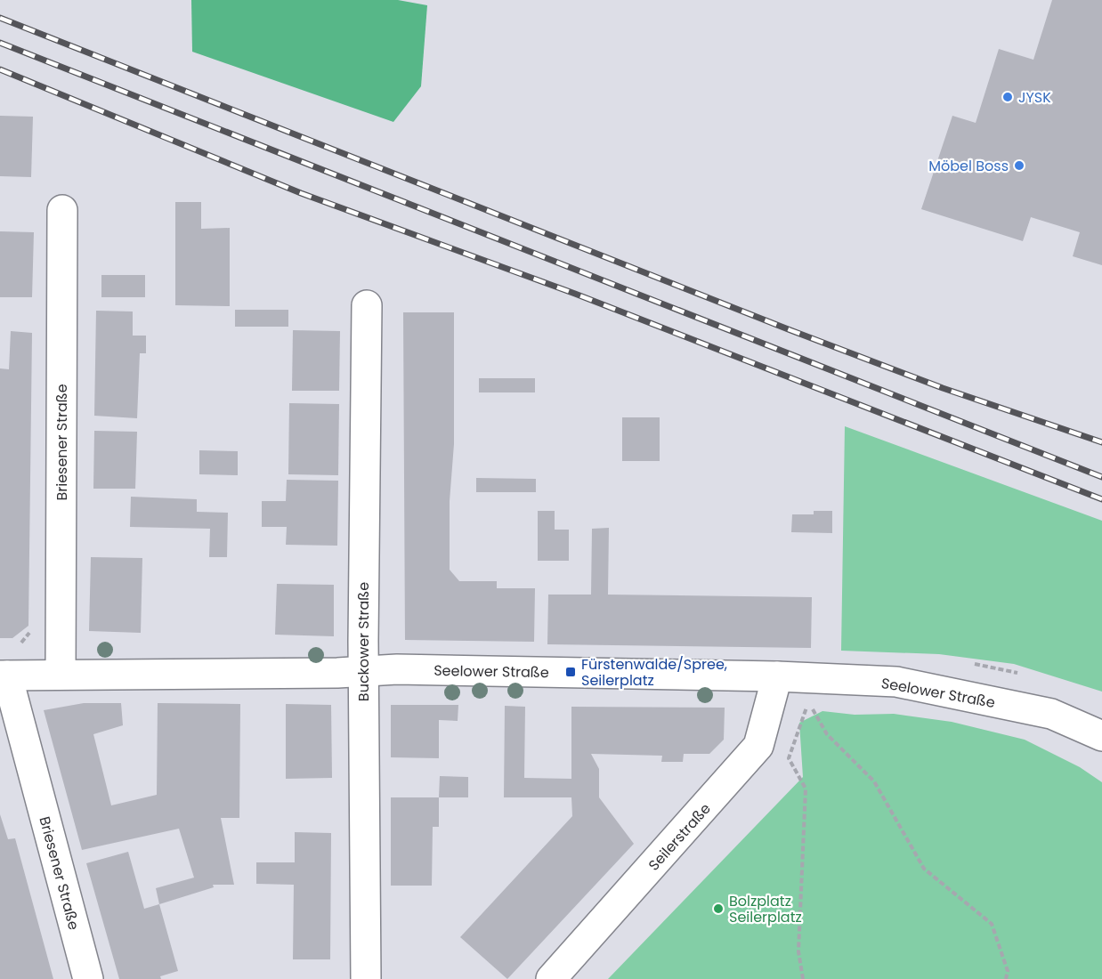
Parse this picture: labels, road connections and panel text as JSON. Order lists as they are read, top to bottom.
{
  "streets": {
    "street": [
      "Briesener Straße",
      "Buckower Straße",
      "Seelower Straße",
      "Seilerstraße"
    ]
  },
  "crossings": [
    ["Briesener Straße", "Seelower Straße"],
    ["Buckower Straße", "Seelower Straße"],
    ["Seelower Straße", "Seilerstraße"]
  ],
  "places": {
    "other": ["JYSK", "Möbel Boss", "Bolzplatz Seilerplatz"],
    "transit": ["Fürstenwalde/Spree, Seilerplatz"]
  }
}
